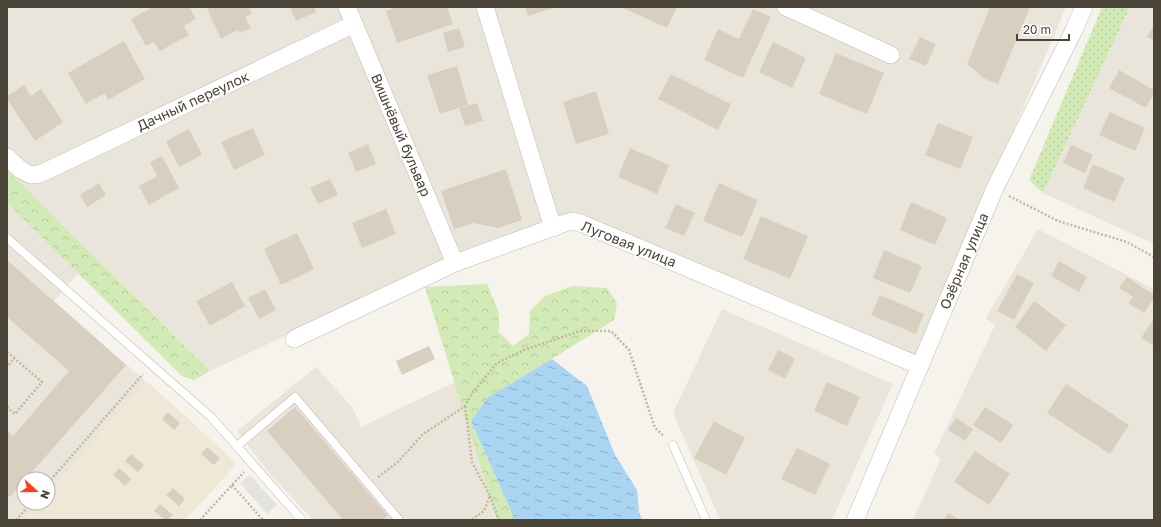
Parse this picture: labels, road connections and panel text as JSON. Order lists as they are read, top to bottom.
{
  "streets": {
    "street": [
      "Дачный переулок",
      "Вишнёвый бульвар",
      "Луговая улица",
      "Озёрная улица"
    ]
  },
  "crossings": [
    ["Дачный переулок", "Вишнёвый бульвар"],
    ["Вишнёвый бульвар", "Луговая улица"],
    ["Луговая улица", "Озёрная улица"]
  ],
  "scale_bar": "20 m",
  "north": "right"
}
